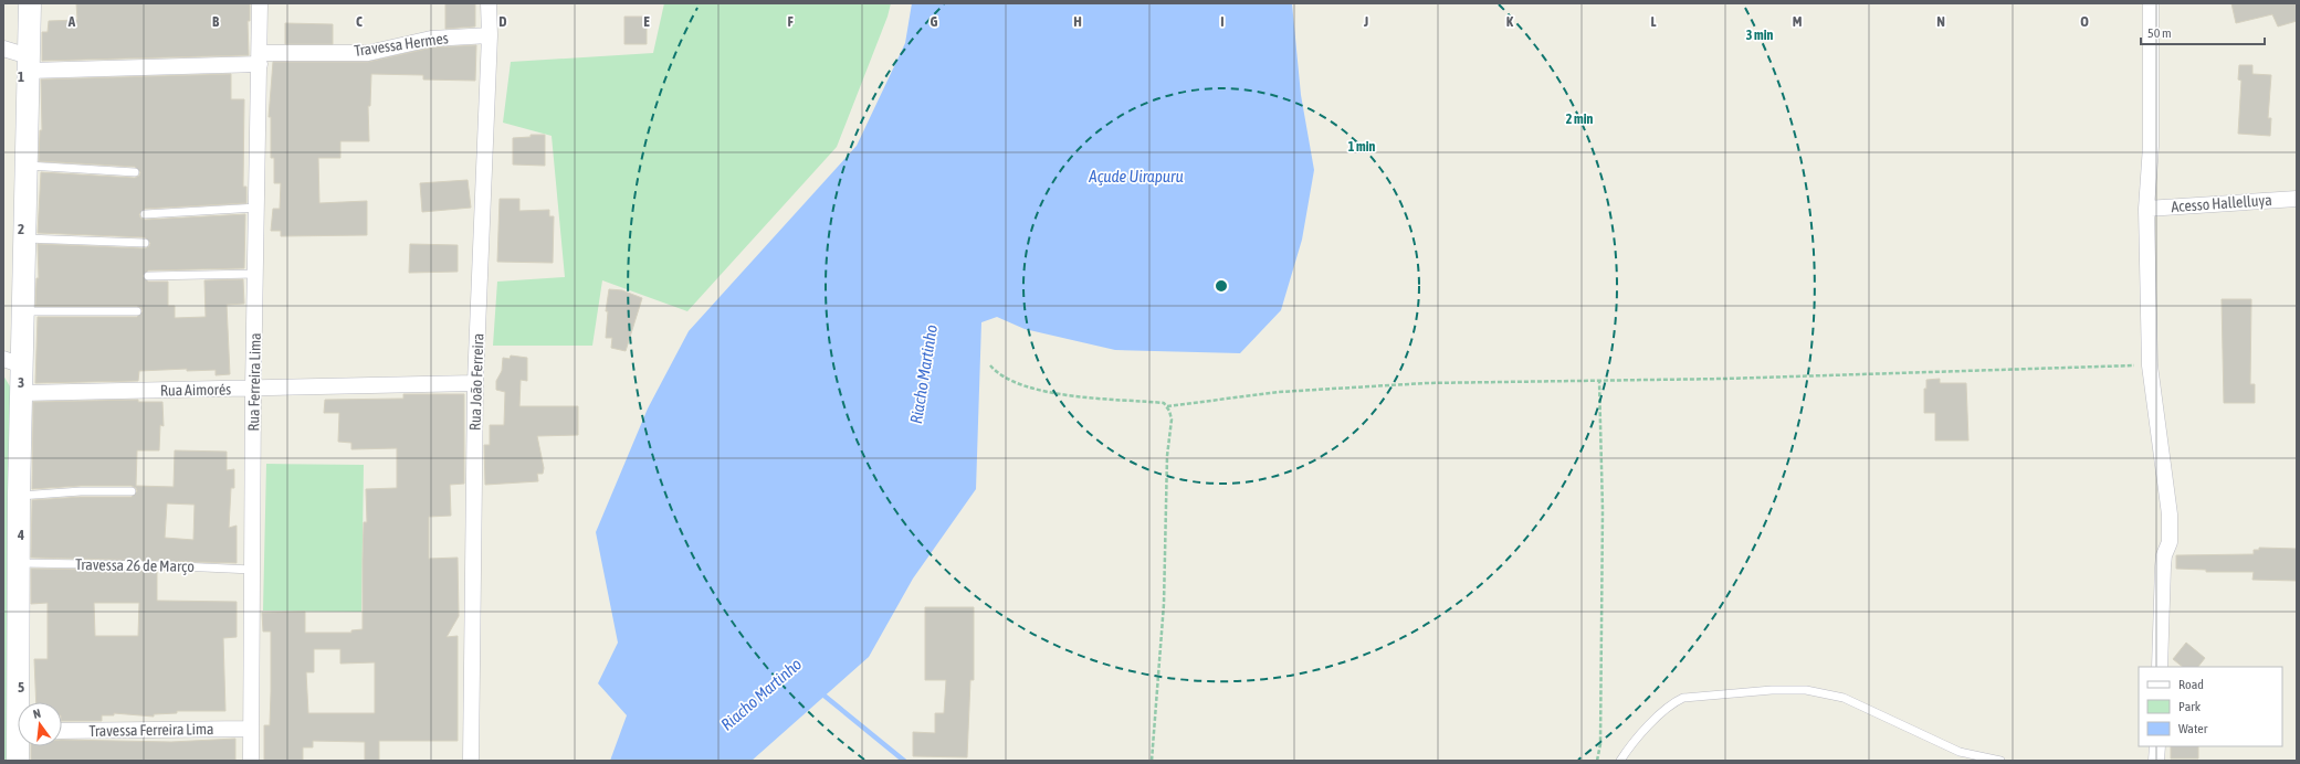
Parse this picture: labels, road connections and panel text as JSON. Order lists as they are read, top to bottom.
{
  "streets": {
    "street": [
      "Travessa Hermes",
      "Acesso Hallelluya",
      "Rua Ferreira Lima",
      "Rua João Ferreira",
      "Rua Aimorés",
      "Travessa Ferreira Lima"
    ],
    "lane": ["Travessa 26 de Março"]
  },
  "crossings": [
    ["Travessa Hermes", "Rua Ferreira Lima"],
    ["Travessa Hermes", "Rua João Ferreira"],
    ["Rua Ferreira Lima", "Rua Aimorés"],
    ["Rua Ferreira Lima", "Travessa 26 de Março"],
    ["Rua Ferreira Lima", "Travessa Ferreira Lima"],
    ["Rua João Ferreira", "Rua Aimorés"]
  ],
  "water": ["Açude Uirapuru", "Riacho Martinho"],
  "legend": ["Road", "Park", "Water"],
  "scale_bar": "50 m",
  "north": "top",
  "grid": {
    "columns": [
      "A",
      "B",
      "C",
      "D",
      "E",
      "F",
      "G",
      "H",
      "I",
      "J",
      "K",
      "L",
      "M",
      "N",
      "O"
    ],
    "rows": [
      "1",
      "2",
      "3",
      "4",
      "5"
    ]
  },
  "rings": ["3 min", "2 min", "1 min"]
}
